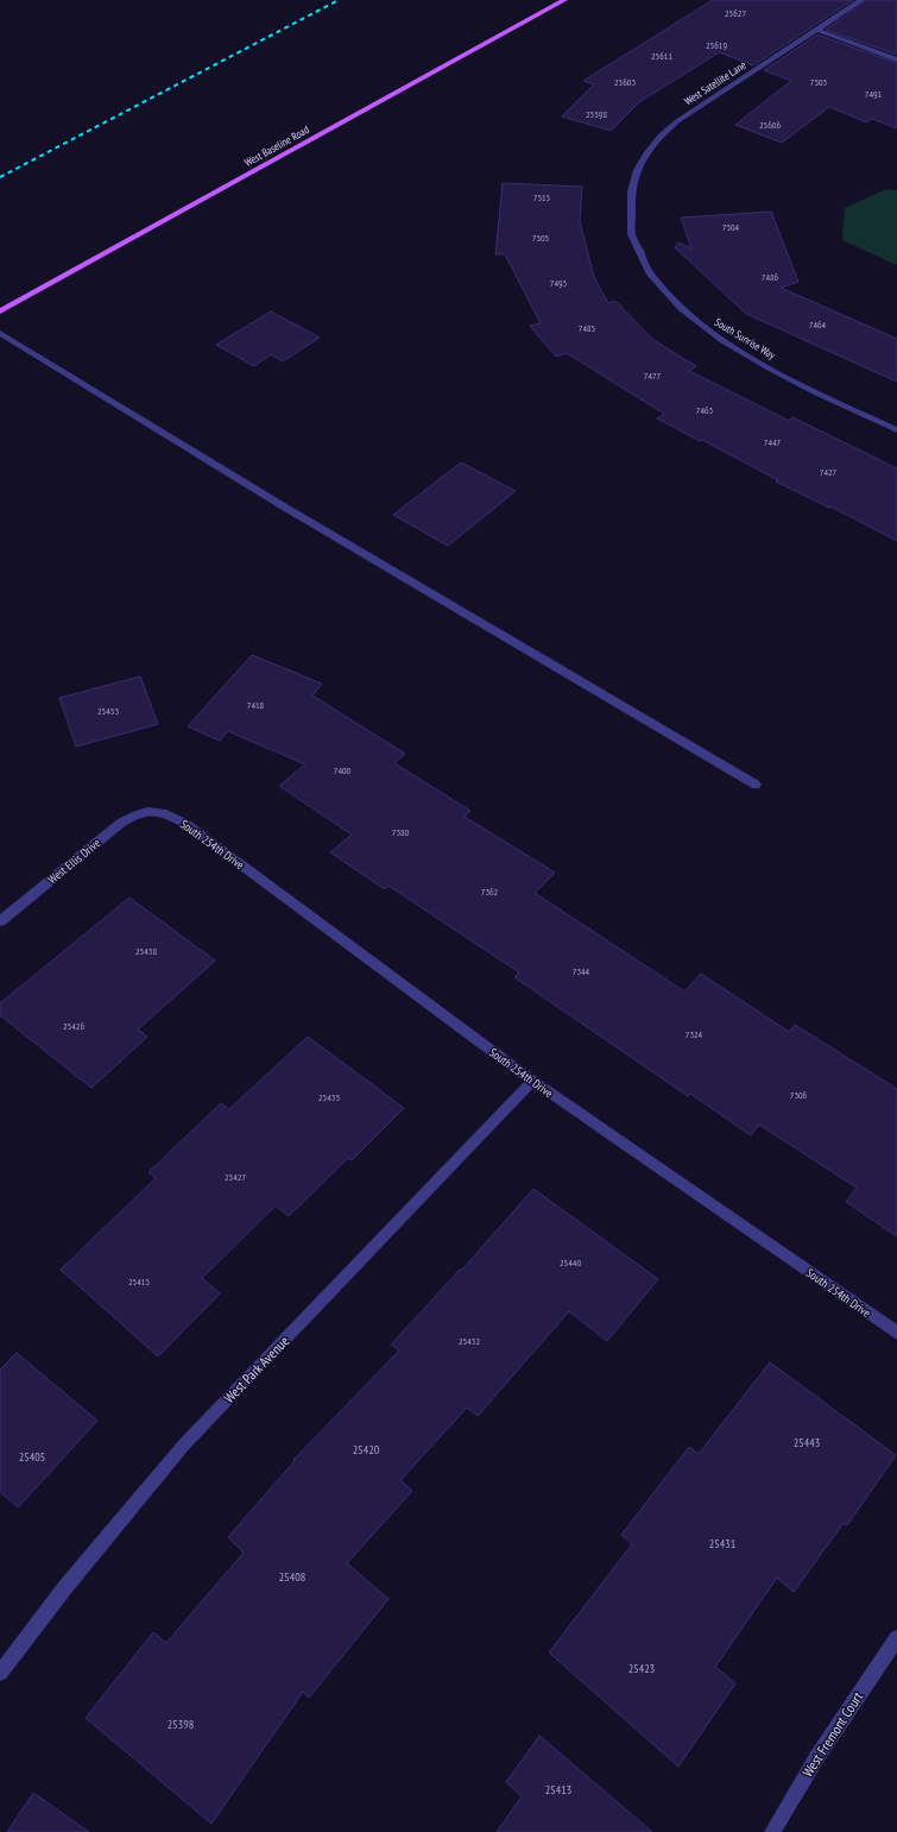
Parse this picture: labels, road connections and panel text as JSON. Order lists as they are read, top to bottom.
{
  "streets": {
    "main road": ["West Baseline Road"],
    "street": [
      "West Satellite Lane",
      "South Sunrise Way",
      "South 254th Drive",
      "West Ellis Drive",
      "West Park Avenue",
      "West Fremont Court"
    ]
  },
  "crossings": [
    ["West Satellite Lane", "South Sunrise Way"],
    ["South 254th Drive", "West Ellis Drive"],
    ["South 254th Drive", "West Park Avenue"]
  ],
  "house_numbers": [
    "25627",
    "25619",
    "25611",
    "25603",
    "7503",
    "7491",
    "25598",
    "25606",
    "7515",
    "7504",
    "7505",
    "7486",
    "7493",
    "7464",
    "7485",
    "7477",
    "7463",
    "7447",
    "7427",
    "7418",
    "25453",
    "7400",
    "7380",
    "7362",
    "25438",
    "7344",
    "25426",
    "7324",
    "7306",
    "25435",
    "25427",
    "25440",
    "25415",
    "25432",
    "25443",
    "25420",
    "25405",
    "25431",
    "25408",
    "25423",
    "25398",
    "25413"
  ]
}
